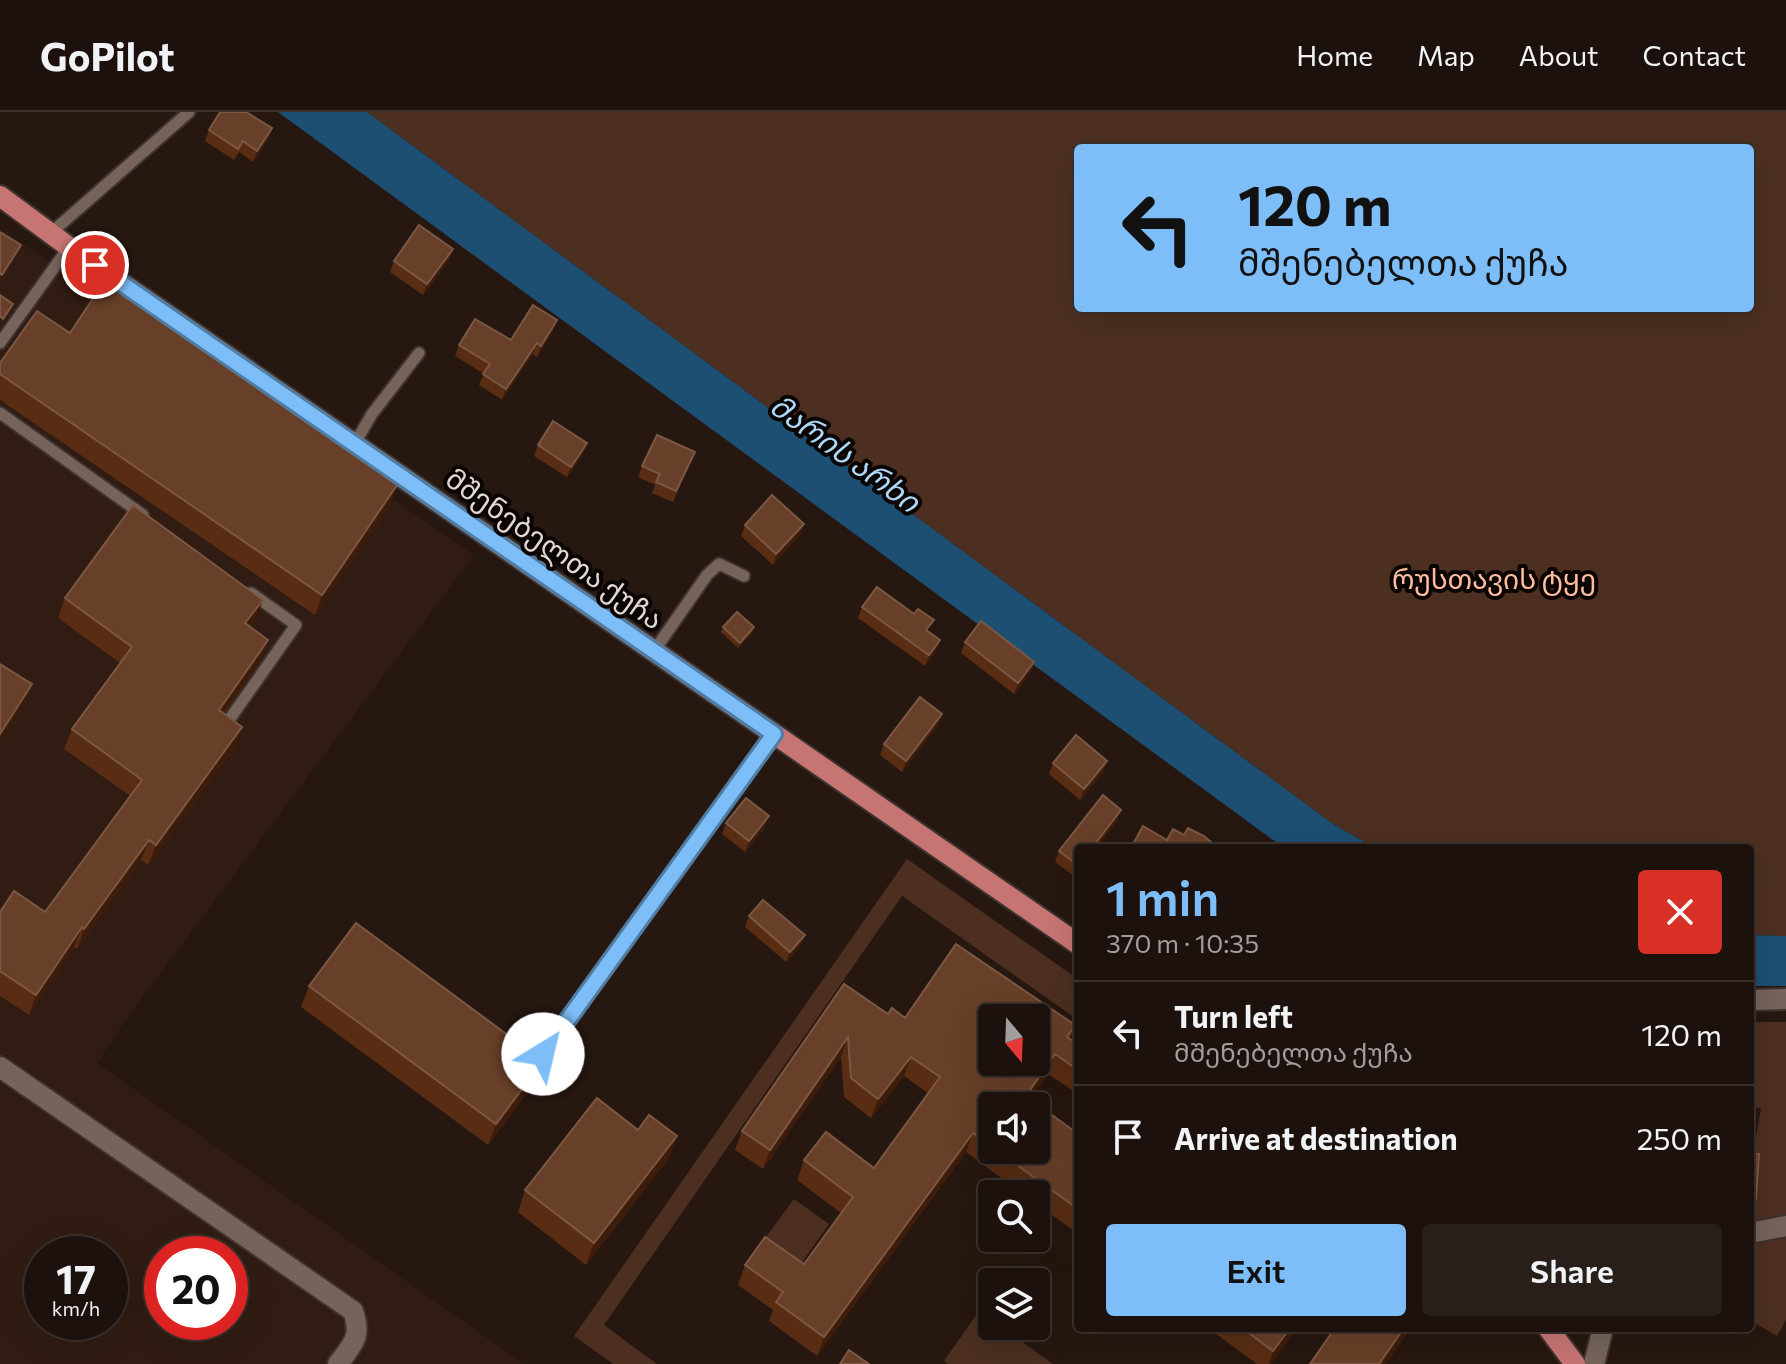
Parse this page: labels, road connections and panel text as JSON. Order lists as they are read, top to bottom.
{
  "streets": {
    "main road": ["მშენებელთა ქუჩა"]
  },
  "water": ["მარის არხი"],
  "parks": ["რუსთავის ტყე"],
  "north": "bottom",
  "page": {
    "header": "GoPilot",
    "nav": [
      "Home",
      "Map",
      "About",
      "Contact"
    ],
    "turn": ["120 m", "მშენებელთა ქუჩა"],
    "heading": ["1 min", "370 m · 10:35"],
    "list": [
      {
        "name": "Turn left",
        "note": "მშენებელთა ქუჩა",
        "value": "120 m"
      },
      {
        "name": "Arrive at destination",
        "value": "250 m"
      }
    ],
    "buttons": ["Exit", "Share"],
    "speed": "17 km/h",
    "limit": "20"
  }
}
